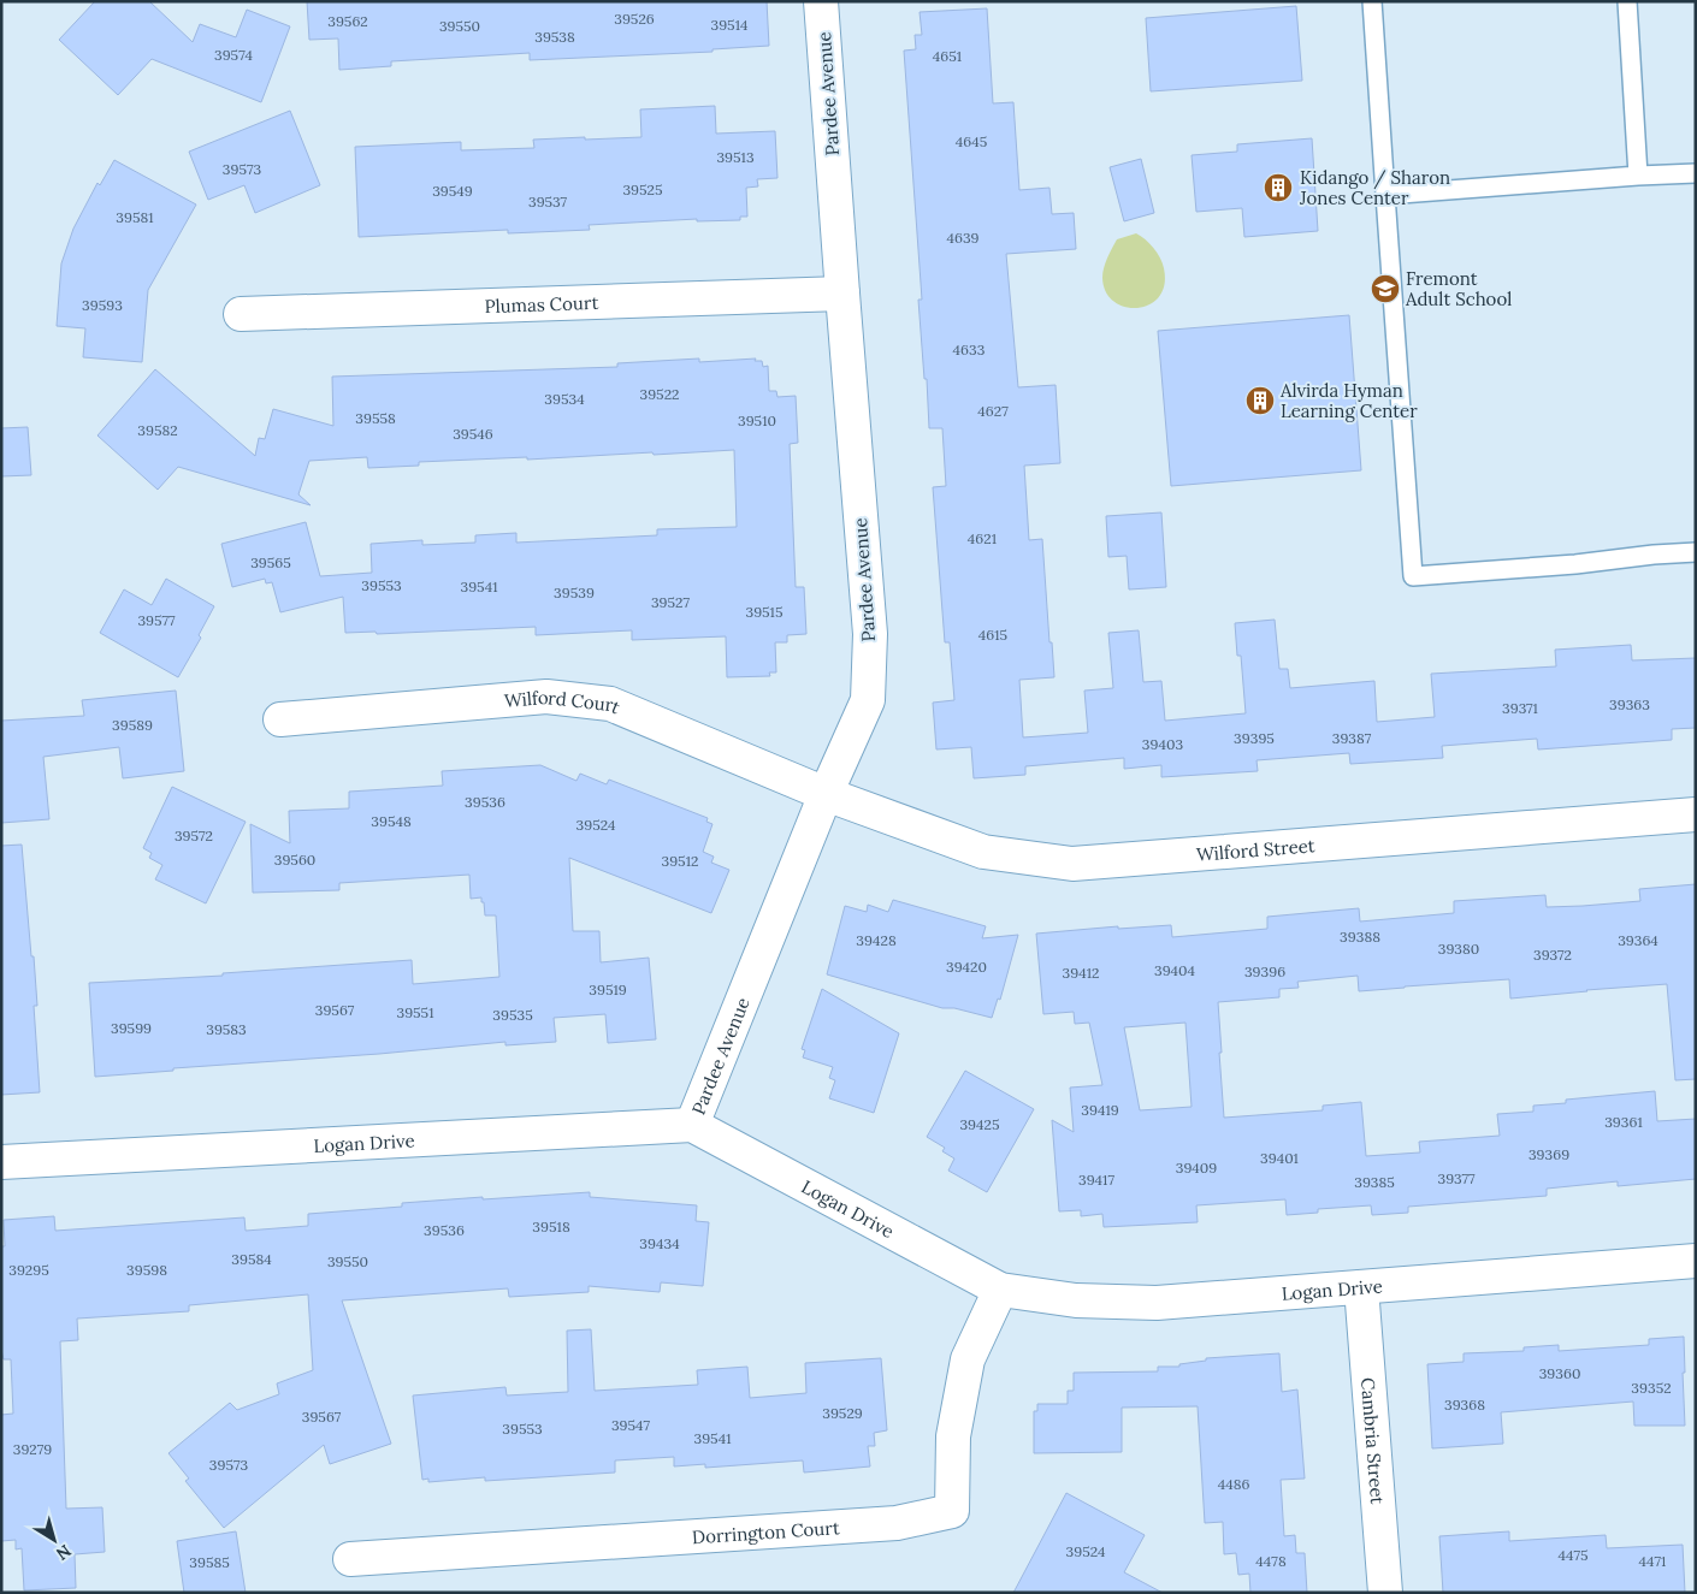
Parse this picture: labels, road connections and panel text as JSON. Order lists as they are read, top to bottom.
{
  "streets": {
    "street": [
      "Pardee Avenue",
      "Plumas Court",
      "Wilford Court",
      "Wilford Street",
      "Logan Drive",
      "Cambria Street",
      "Dorrington Court"
    ]
  },
  "crossings": [
    ["Pardee Avenue", "Plumas Court"],
    ["Pardee Avenue", "Wilford Court"],
    ["Pardee Avenue", "Wilford Street"],
    ["Pardee Avenue", "Logan Drive"],
    ["Wilford Court", "Wilford Street"],
    ["Logan Drive", "Cambria Street"],
    ["Logan Drive", "Dorrington Court"]
  ],
  "places": {
    "building": ["Kidango / Sharon Jones Center", "Alvirda Hyman Learning Center"],
    "school or university": ["Fremont Adult School"]
  },
  "house_numbers": [
    "39526",
    "39562",
    "39514",
    "39550",
    "39538",
    "39574",
    "4651",
    "4645",
    "39513",
    "39573",
    "39525",
    "39549",
    "39537",
    "39581",
    "4639",
    "39593",
    "4633",
    "39522",
    "39534",
    "4627",
    "39558",
    "39510",
    "39582",
    "39546",
    "4621",
    "39565",
    "39553",
    "39541",
    "39539",
    "39527",
    "39515",
    "39577",
    "4615",
    "39363",
    "39371",
    "39589",
    "39395",
    "39387",
    "39403",
    "39536",
    "39548",
    "39524",
    "39572",
    "39560",
    "39512",
    "39388",
    "39428",
    "39364",
    "39380",
    "39372",
    "39420",
    "39404",
    "39396",
    "39412",
    "39519",
    "39567",
    "39551",
    "39535",
    "39599",
    "39583",
    "39419",
    "39361",
    "39425",
    "39369",
    "39401",
    "39409",
    "39377",
    "39417",
    "39385",
    "39518",
    "39536",
    "39434",
    "39584",
    "39550",
    "39295",
    "39598",
    "39360",
    "39352",
    "39368",
    "39529",
    "39567",
    "39547",
    "39553",
    "39541",
    "39279",
    "39573",
    "4486",
    "39524",
    "4475",
    "4478",
    "4471",
    "39585"
  ],
  "north": "bottom right"
}
